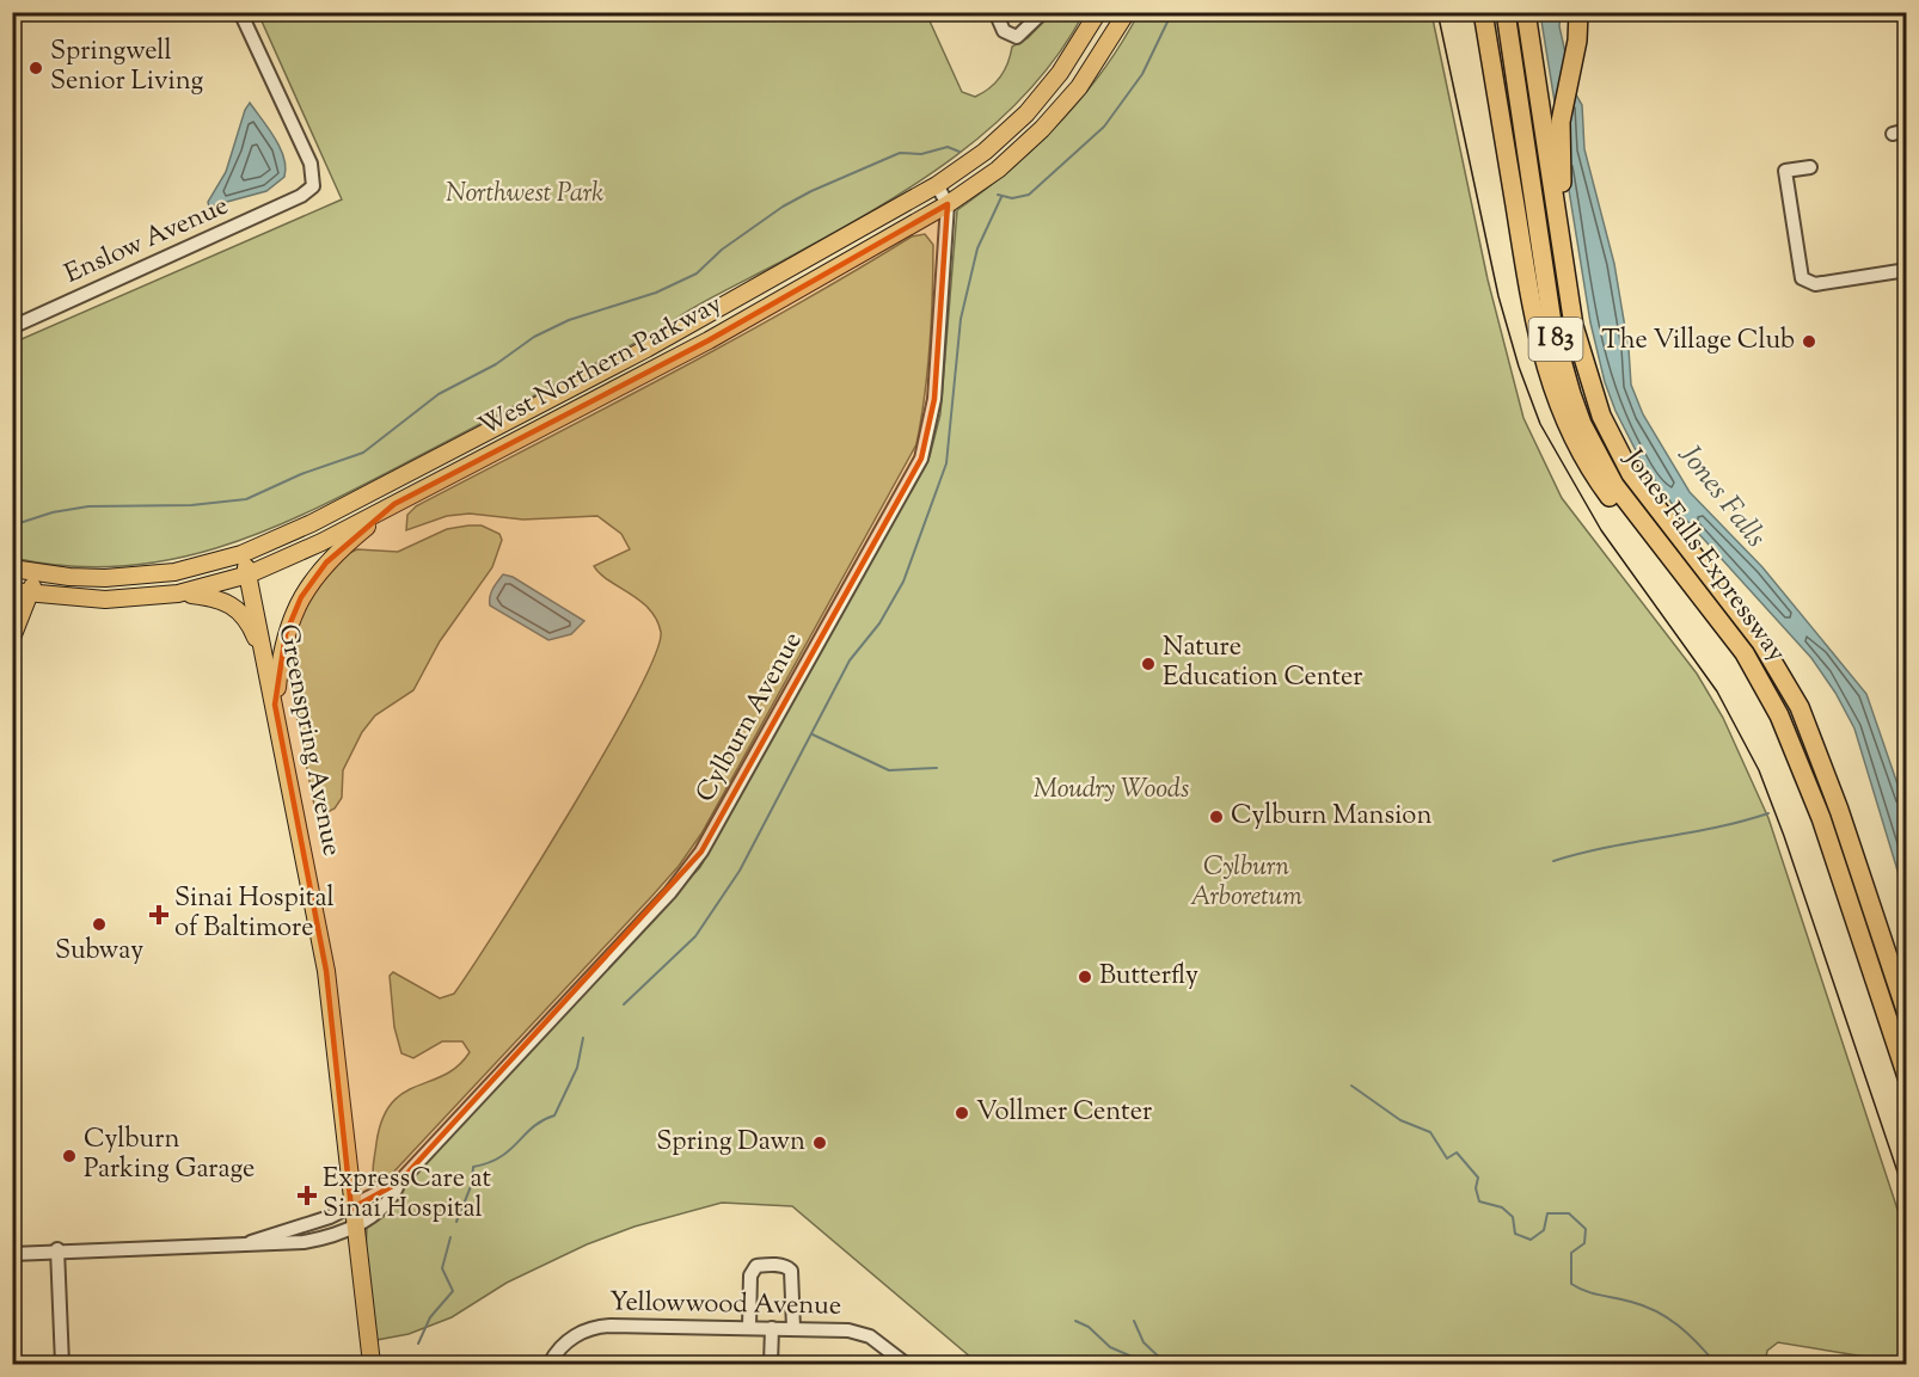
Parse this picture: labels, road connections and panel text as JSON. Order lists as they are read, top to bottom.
{
  "streets": {
    "highway": ["I 83", "Jones Falls Expressway"],
    "main road": ["West Northern Parkway", "Greenspring Avenue"],
    "street": ["Enslow Avenue", "Cylburn Avenue", "Yellowwood Avenue"]
  },
  "crossings": [
    ["West Northern Parkway", "Cylburn Avenue"],
    ["West Northern Parkway", "Greenspring Avenue"],
    ["Cylburn Avenue", "Greenspring Avenue"]
  ],
  "water": ["Jones Falls"],
  "parks": ["Northwest Park", "Moudry Woods", "Cylburn Arboretum"],
  "places": {
    "other": [
      "Springwell Senior Living",
      "The Village Club",
      "Nature Education Center",
      "Cylburn Mansion",
      "Subway",
      "Butterfly",
      "Vollmer Center",
      "Spring Dawn",
      "Cylburn Parking Garage"
    ],
    "health": ["Sinai Hospital of Baltimore", "ExpressCare at Sinai Hospital"]
  }
}
